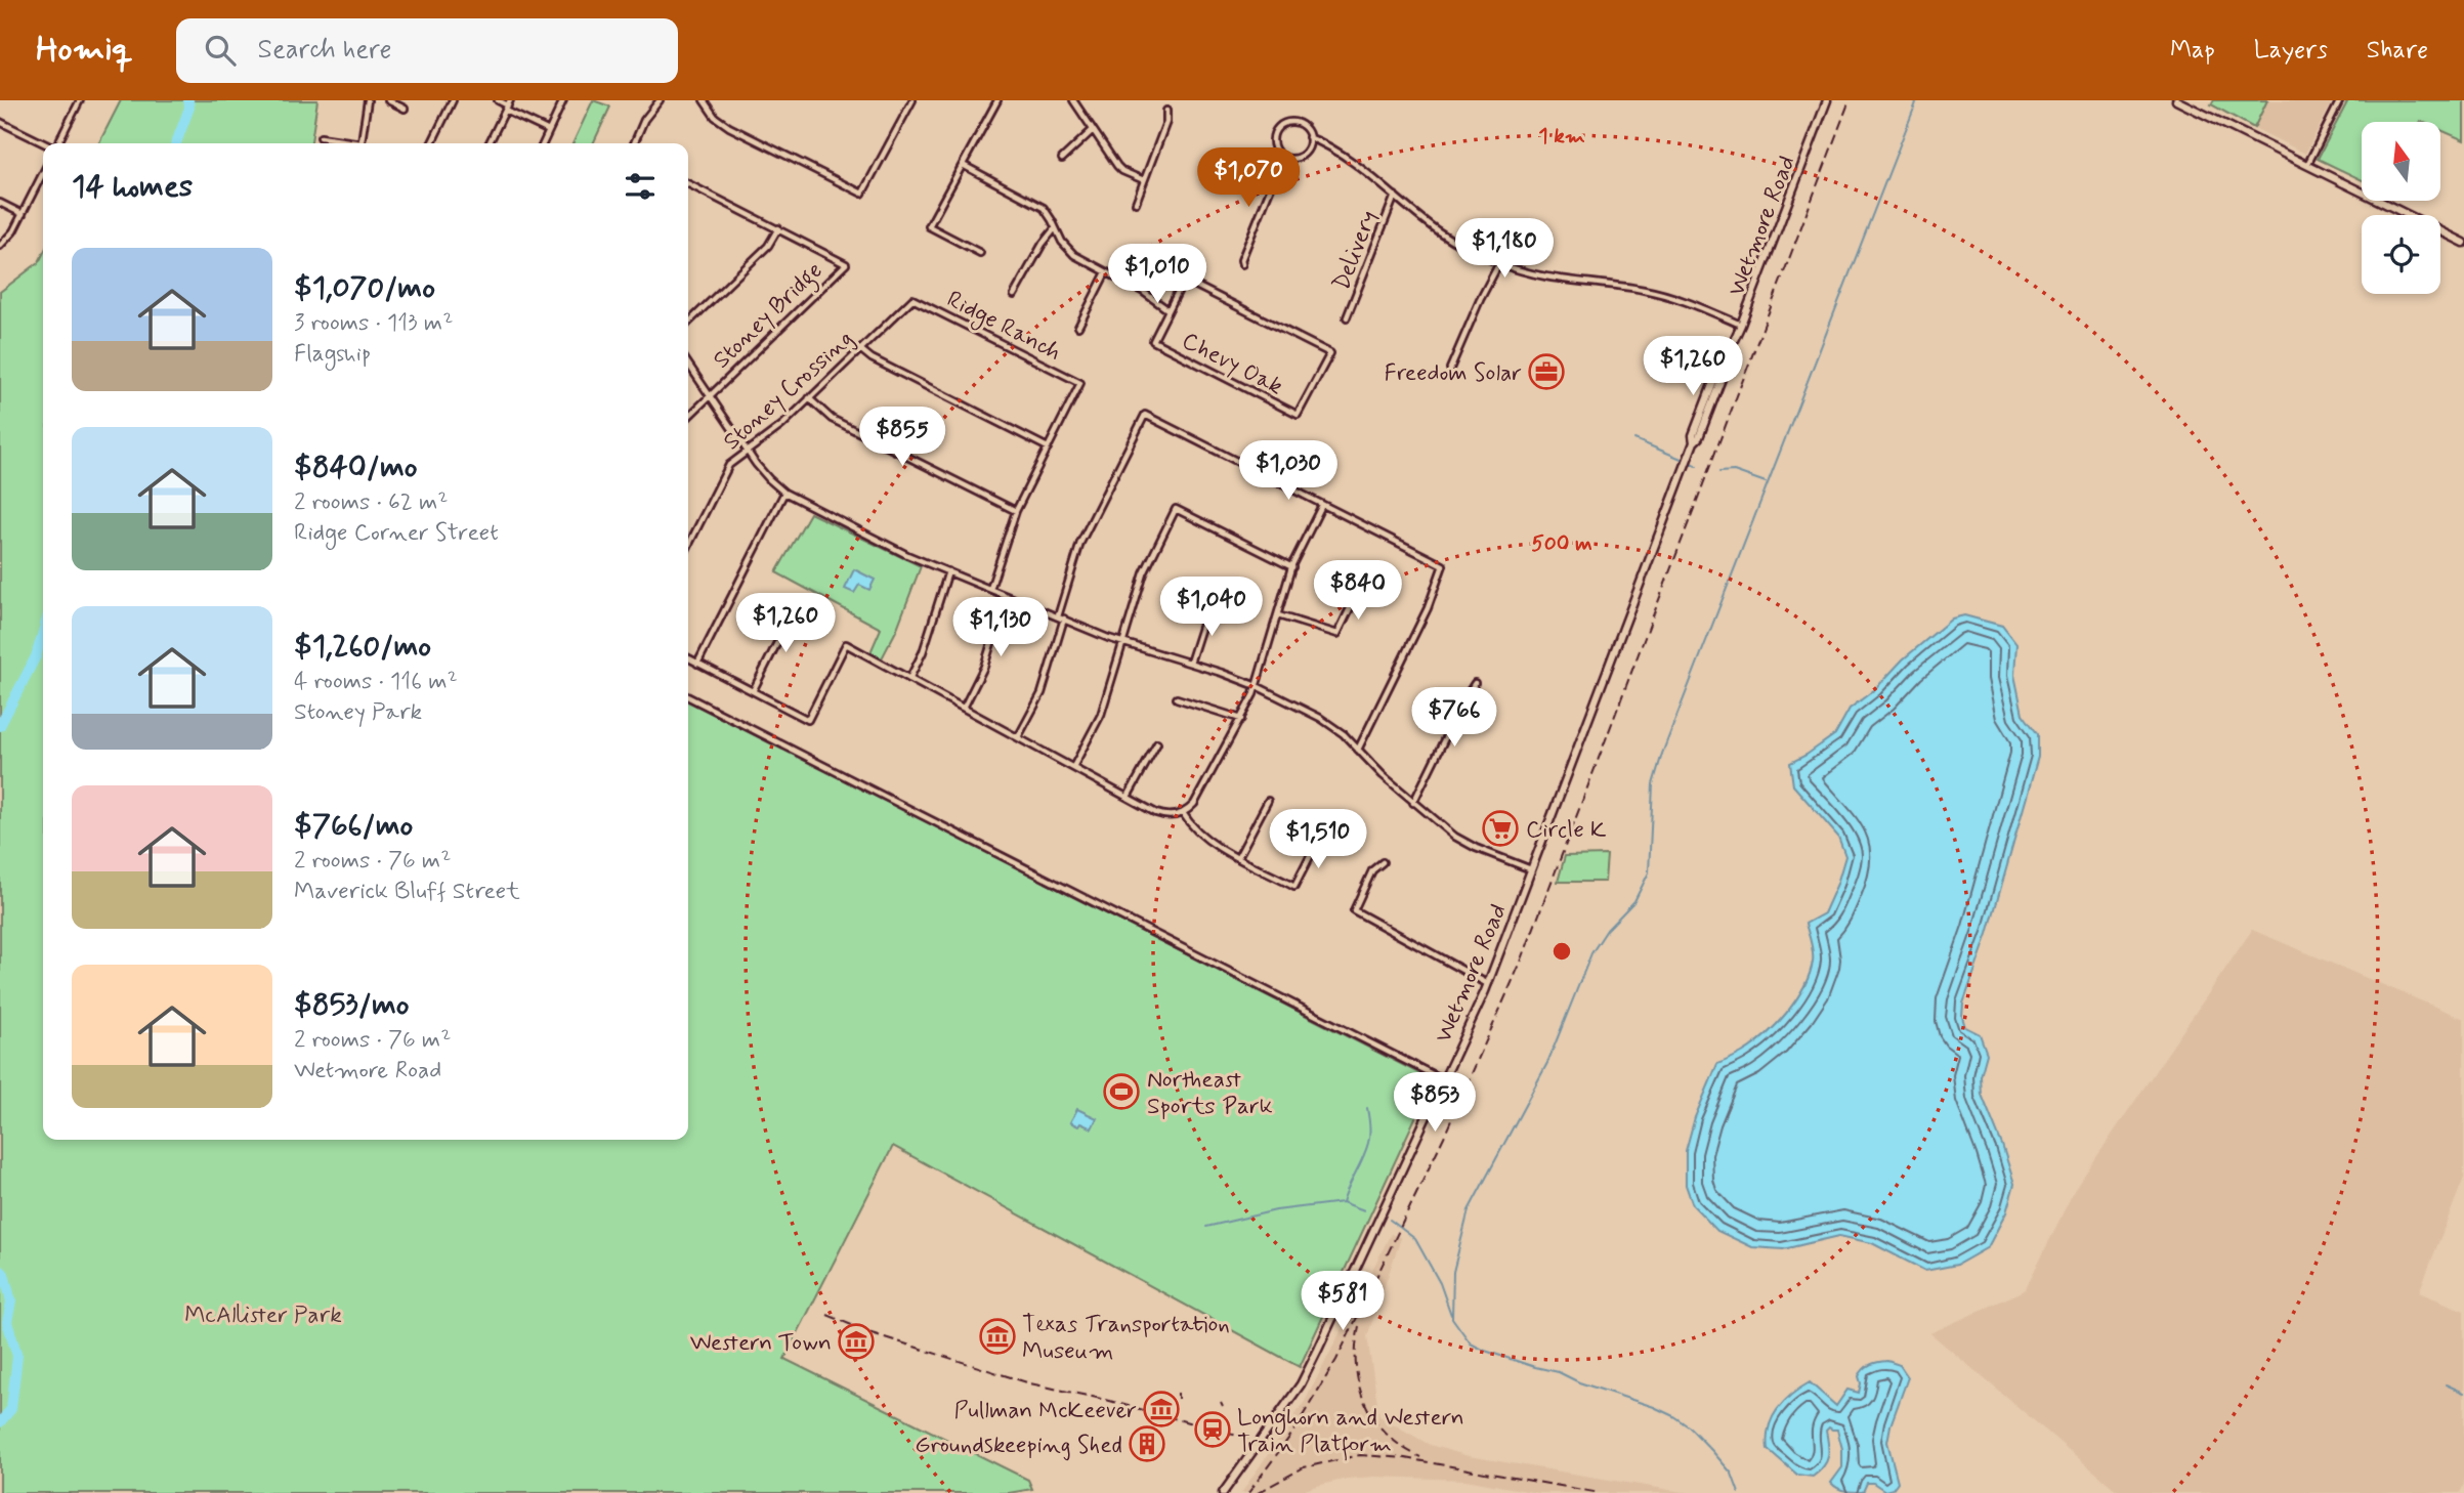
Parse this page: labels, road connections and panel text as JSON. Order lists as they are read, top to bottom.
{
  "streets": {
    "main road": ["Wetmore Road"],
    "street": [
      "Delivery",
      "Stoney Bridge",
      "Ridge Ranch",
      "Chevy Oak",
      "Stoney Crossing"
    ]
  },
  "crossings": [
    ["Ridge Ranch", "Stoney Crossing"]
  ],
  "parks": ["McAllister Park"],
  "places": {
    "office": ["Freedom Solar"],
    "supermarket": ["Circle K"],
    "sports": ["Northeast Sports Park"],
    "museum": ["Texas Transportation Museum", "Western Town", "Pullman McKeever"],
    "station": ["Longhorn and Western Train Platform"],
    "building": ["Groundskeeping Shed"]
  },
  "north": "top",
  "page": {
    "header": "Homiq",
    "search": "Search here",
    "nav": ["Map", "Layers", "Share"],
    "heading": "14 homes",
    "price": [
      "$1,070",
      "$1,180",
      "$1,010",
      "$1,260",
      "$855",
      "$1,030",
      "$840",
      "$1,040",
      "$1,260",
      "$1,130",
      "$766",
      "$1,510",
      "$853",
      "$581"
    ],
    "list": [
      {
        "name": "$1,070/mo",
        "note": "3 rooms · 113 m² · Flagship"
      },
      {
        "name": "$840/mo",
        "note": "2 rooms · 62 m² · Ridge Corner Street"
      },
      {
        "name": "$1,260/mo",
        "note": "4 rooms · 116 m² · Stoney Park"
      },
      {
        "name": "$766/mo",
        "note": "2 rooms · 76 m² · Maverick Bluff Street"
      },
      {
        "name": "$853/mo",
        "note": "2 rooms · 76 m² · Wetmore Road"
      }
    ]
  },
  "rings": ["1 km", "500 m"]
}
